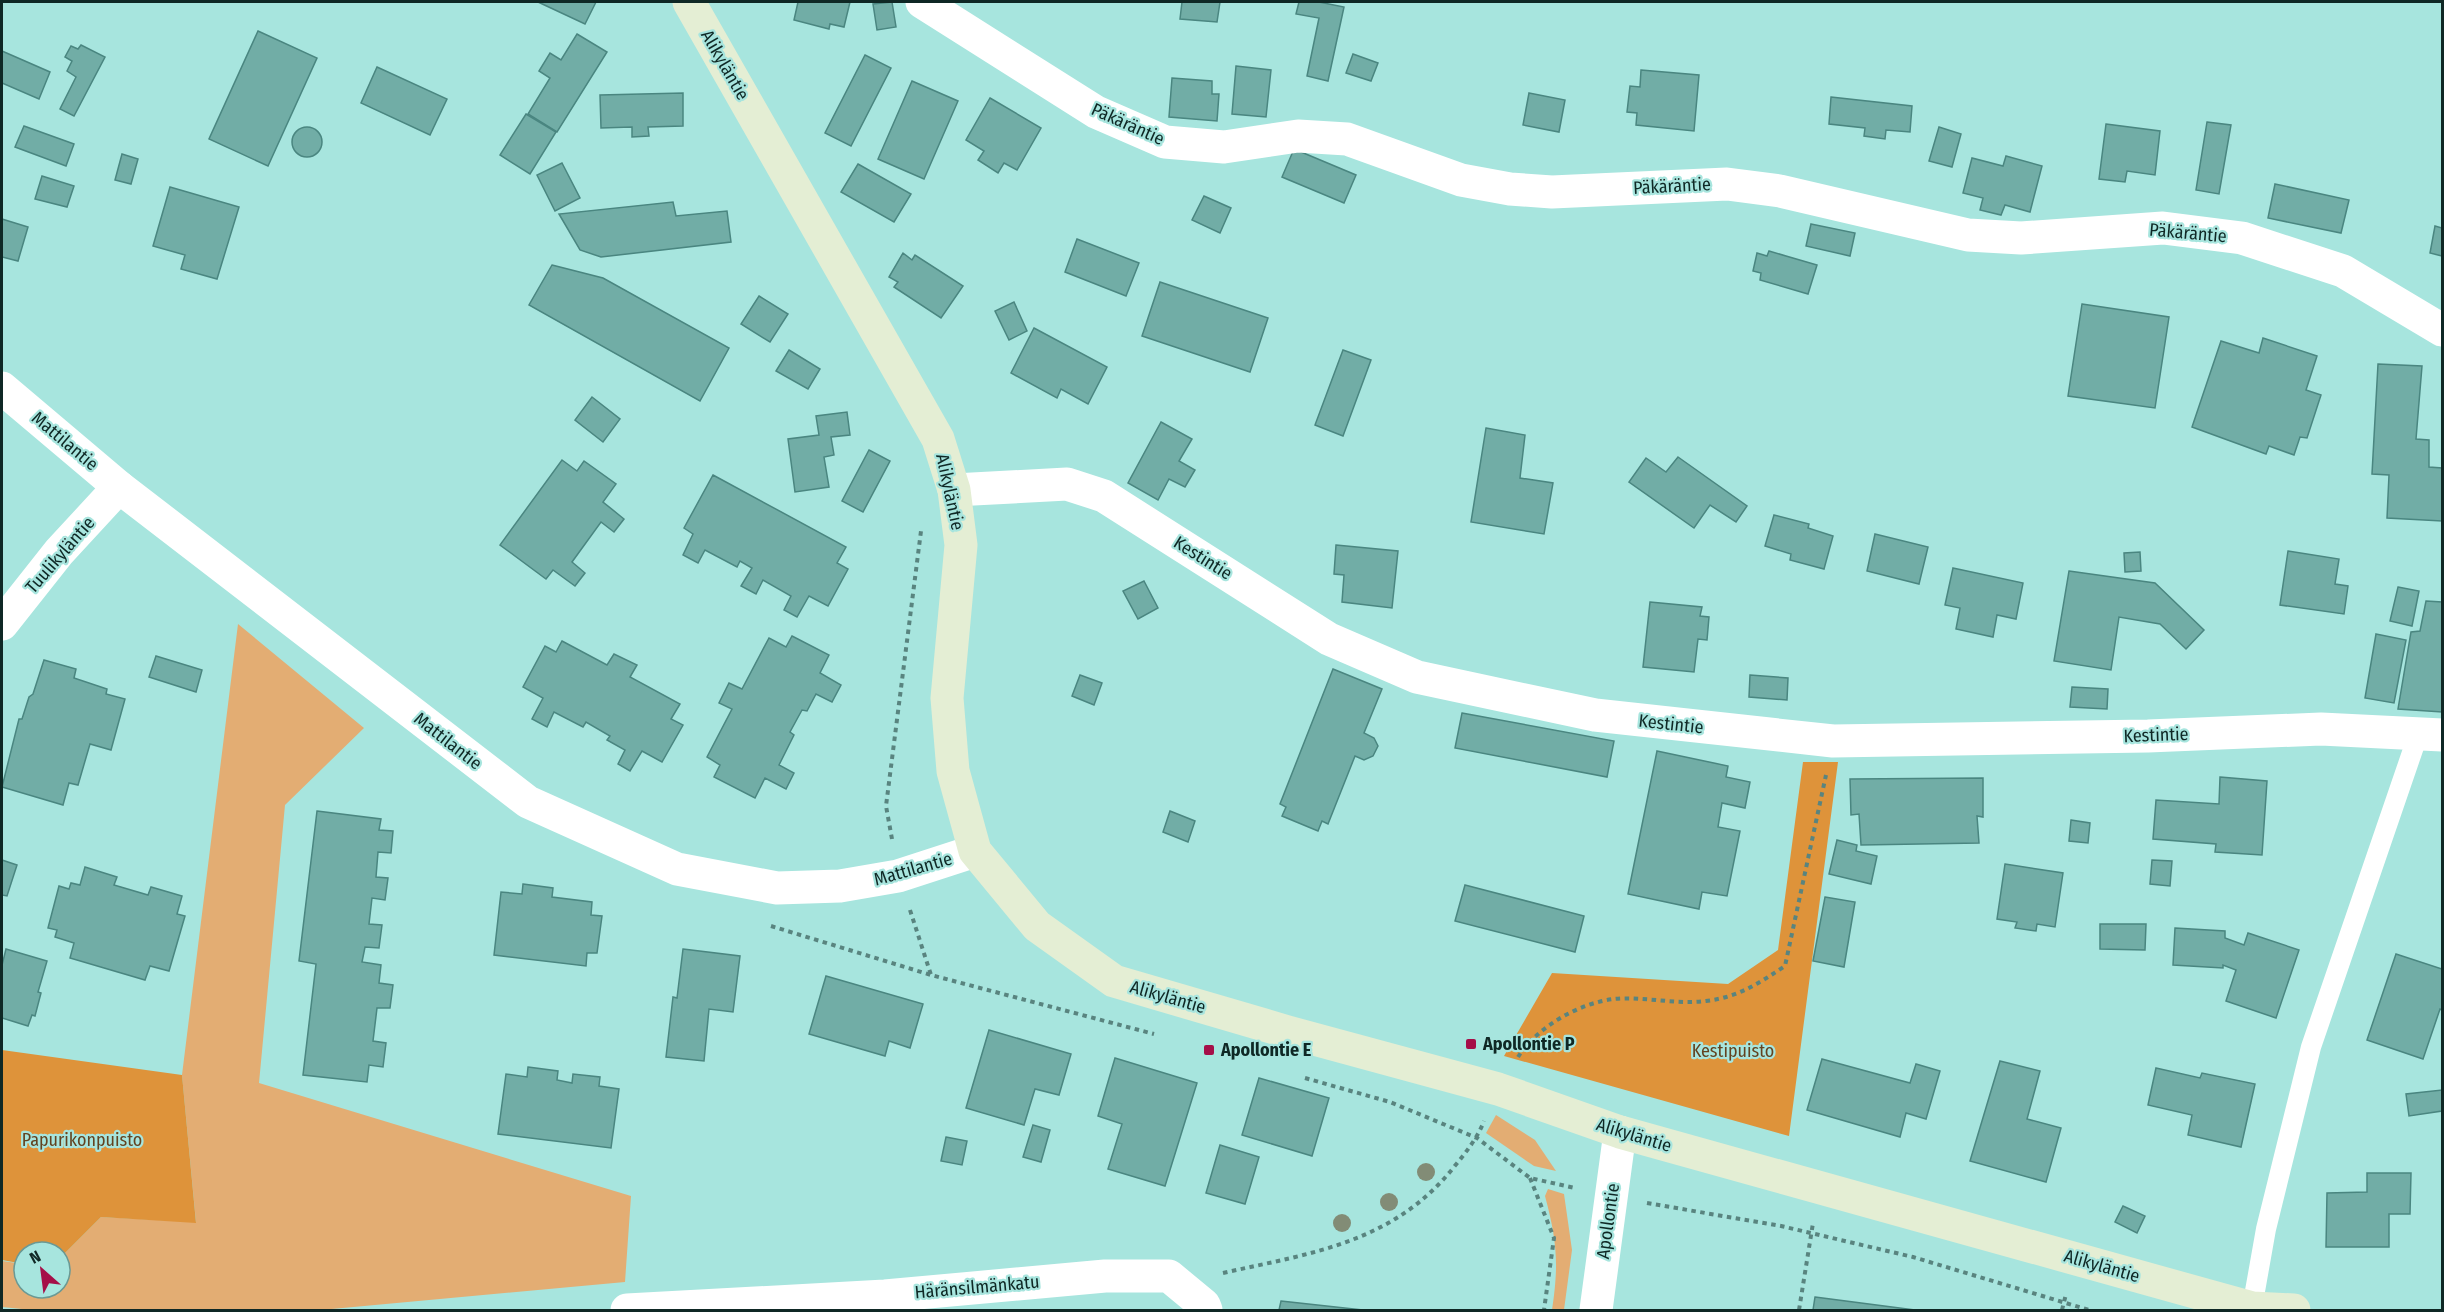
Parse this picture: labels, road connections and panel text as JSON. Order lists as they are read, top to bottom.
{
  "streets": {
    "street": [
      "Alikyläntie",
      "Päkäräntie",
      "Mattilantie",
      "Tuulikyläntie",
      "Kestintie",
      "Apollontie",
      "Häränsilmänkatu"
    ]
  },
  "crossings": [
    ["Alikyläntie", "Mattilantie"],
    ["Alikyläntie", "Kestintie"],
    ["Alikyläntie", "Apollontie"],
    ["Mattilantie", "Tuulikyläntie"]
  ],
  "parks": ["Kestipuisto", "Papurikonpuisto"],
  "places": {
    "transit": ["Apollontie P", "Apollontie E"]
  },
  "north": "top left"
}
